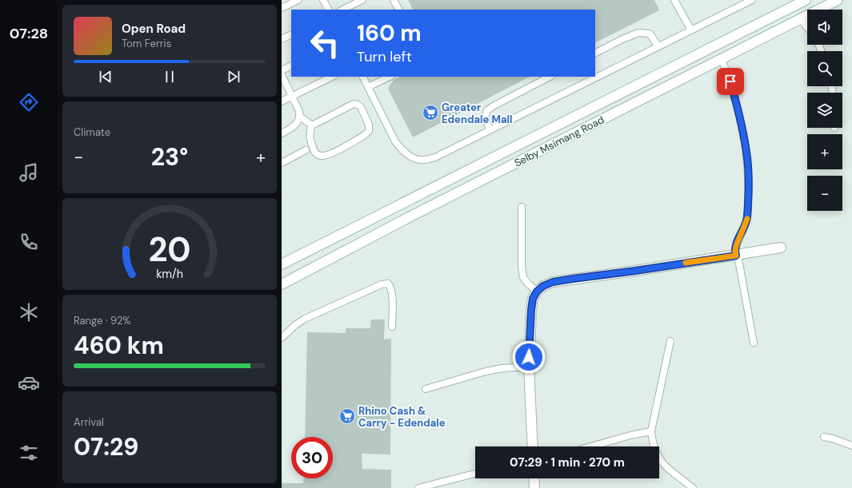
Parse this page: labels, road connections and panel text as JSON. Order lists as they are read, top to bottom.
{
  "streets": {
    "main road": ["Selby Msimang Road"]
  },
  "places": {
    "supermarket": ["Greater Edendale Mall", "Rhino Cash & Carry - Edendale"]
  },
  "page": {
    "tabs": "07:28",
    "map_buttons": ["+", "−"],
    "turn": ["160 m", "Turn left"],
    "song": ["Open Road", "Tom Ferris"],
    "tile": [
      "Climate",
      ["Range · 92%", "460 km"],
      ["Arrival", "07:29"]
    ],
    "heat": ["−", "23°", "+"],
    "limit": "30",
    "trip": "07:29 · 1 min · 270 m",
    "gauge": ["20", "km/h"]
  }
}
